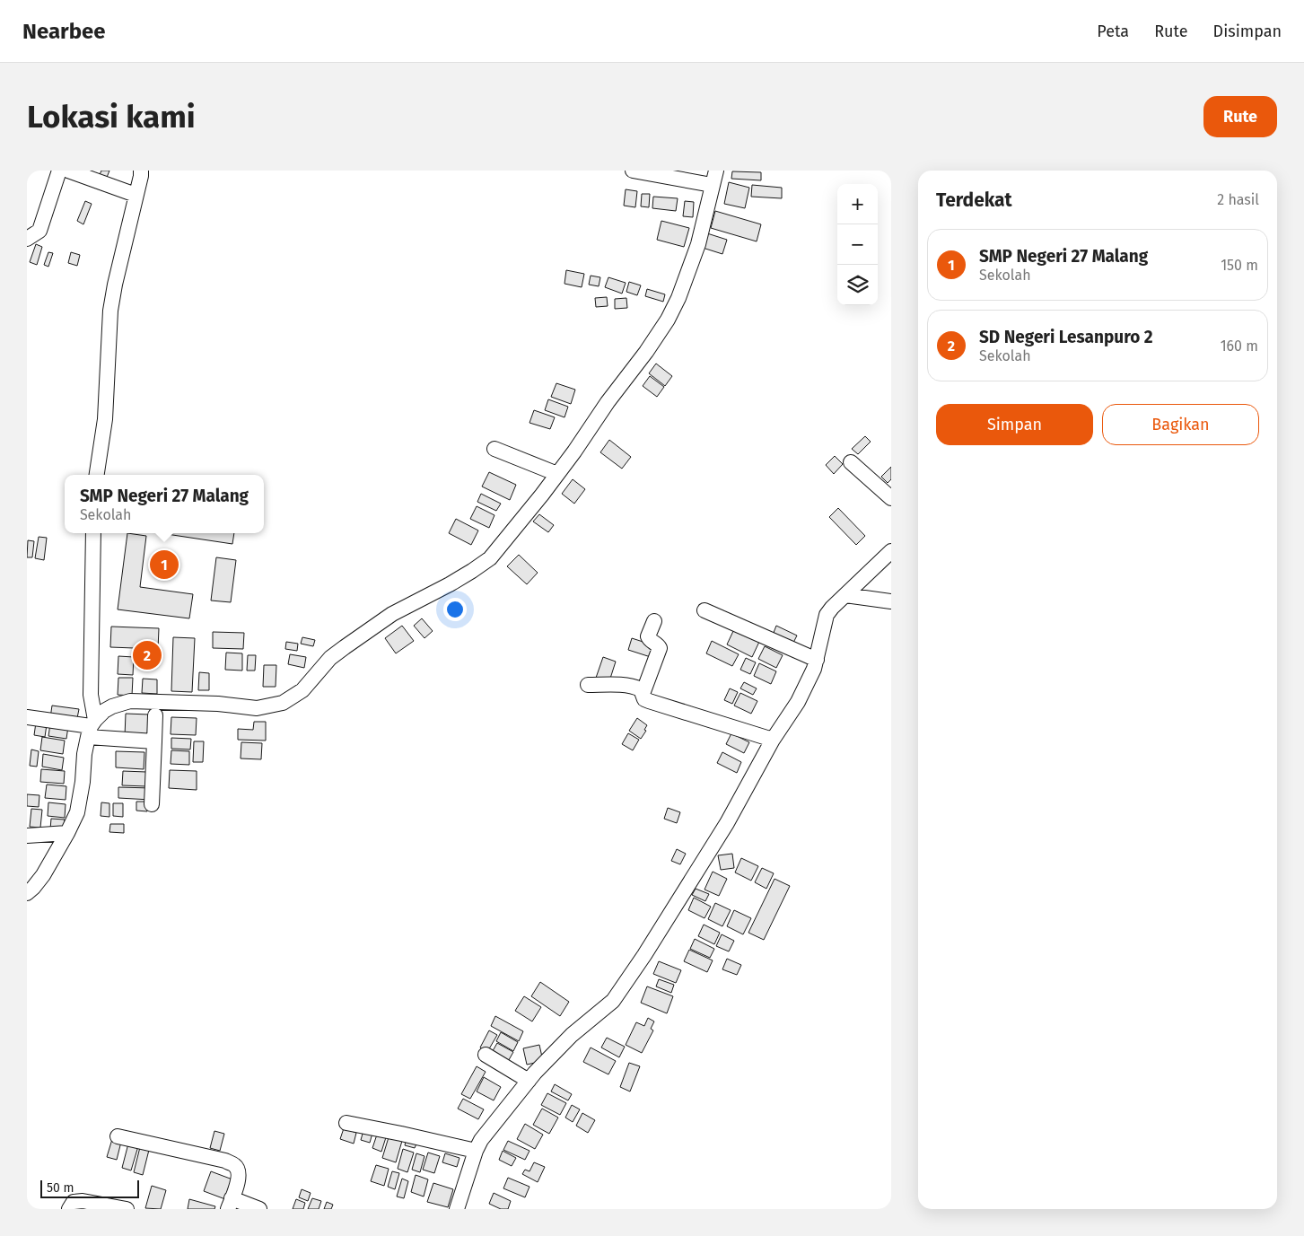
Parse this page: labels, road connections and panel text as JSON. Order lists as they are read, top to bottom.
{
  "scale_bar": "50 m",
  "page": {
    "header": "Nearbee",
    "nav": ["Peta", "Rute", "Disimpan"],
    "buttons": [
      "Rute",
      ["Simpan", "Bagikan"]
    ],
    "title": "Lokasi kami",
    "heading": ["Terdekat", "2 hasil"],
    "map_buttons": ["+", "−"],
    "list": [
      {
        "mark": "1",
        "name": "SMP Negeri 27 Malang",
        "note": "Sekolah",
        "value": "150 m"
      },
      {
        "mark": "2",
        "name": "SD Negeri Lesanpuro 2",
        "note": "Sekolah",
        "value": "160 m"
      }
    ],
    "popup": ["SMP Negeri 27 Malang", "Sekolah"],
    "pins": ["1", "2"],
    "scale": "50 m"
  }
}
